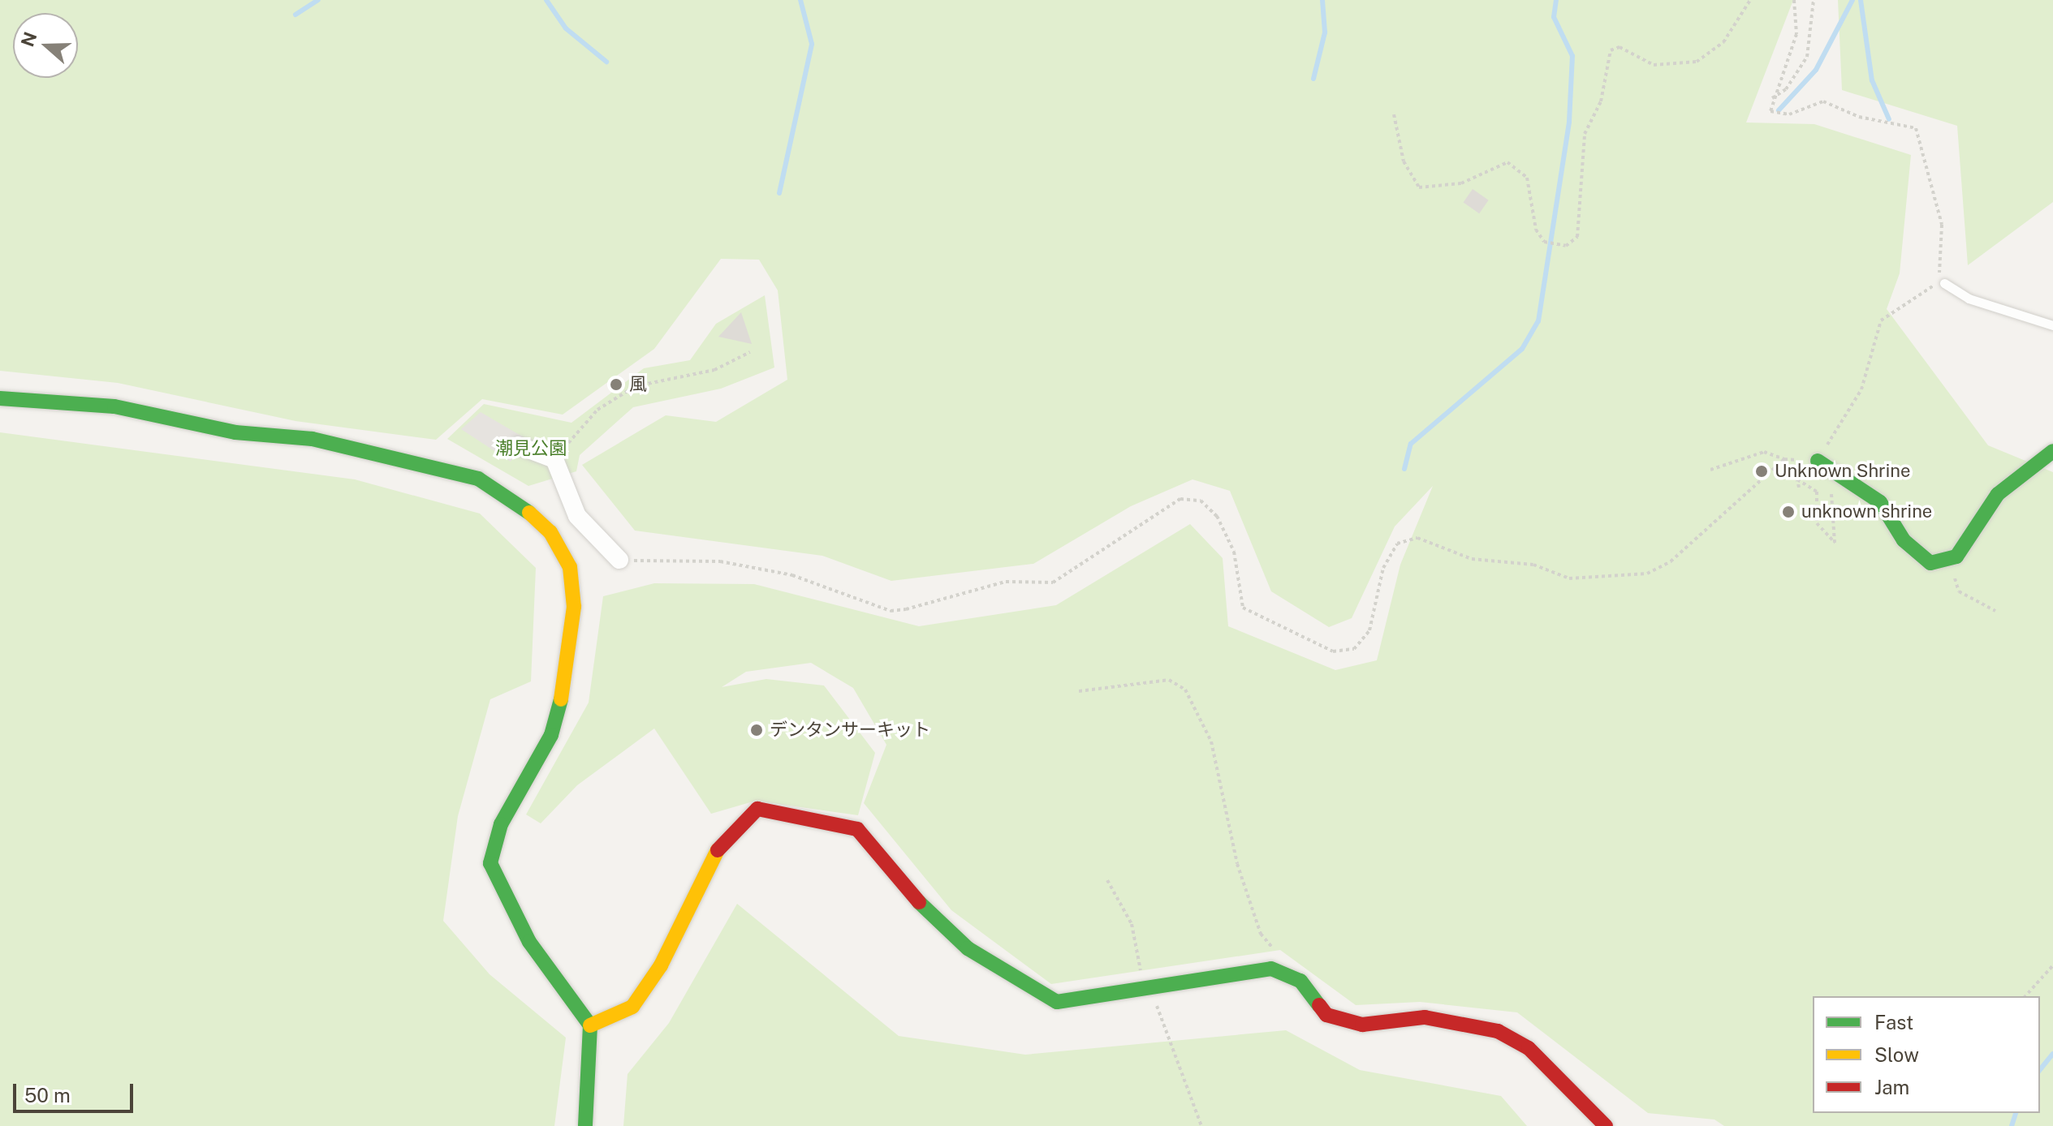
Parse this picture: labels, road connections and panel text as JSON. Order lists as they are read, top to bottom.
{
  "parks": ["潮見公園"],
  "places": [
    "風",
    "Unknown Shrine",
    "unknown shrine",
    "デンタンサーキット"
  ],
  "legend": ["Fast", "Slow", "Jam"],
  "scale_bar": "50 m",
  "north": "left"
}
